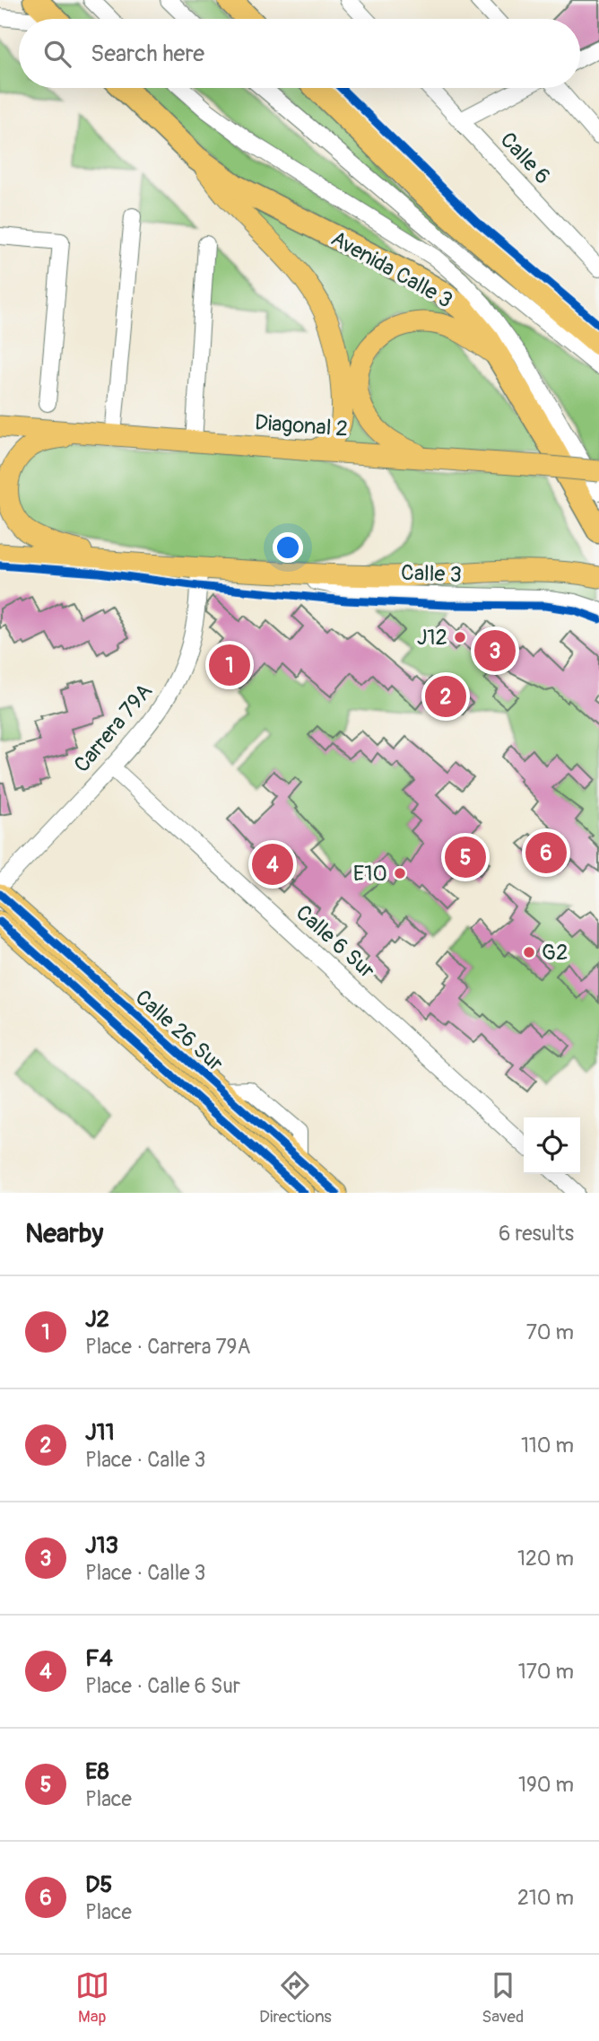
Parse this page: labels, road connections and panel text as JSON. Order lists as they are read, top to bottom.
{
  "streets": {
    "highway": ["Avenida Calle 3"],
    "main road": ["Diagonal 2", "Calle 26 Sur"],
    "street": [
      "Calle 6",
      "Calle 3",
      "Carrera 79A",
      "Calle 6 Sur"
    ]
  },
  "crossings": [
    ["Carrera 79A", "Calle 6 Sur"]
  ],
  "places": ["J12", "E10", "G2"],
  "page": {
    "search": "Search here",
    "pins": [
      "3",
      "1",
      "2",
      "6",
      "5",
      "4"
    ],
    "heading": ["Nearby", "6 results"],
    "list": [
      {
        "mark": "1",
        "name": "J2",
        "note": "Place · Carrera 79A",
        "value": "70 m"
      },
      {
        "mark": "2",
        "name": "J11",
        "note": "Place · Calle 3",
        "value": "110 m"
      },
      {
        "mark": "3",
        "name": "J13",
        "note": "Place · Calle 3",
        "value": "120 m"
      },
      {
        "mark": "4",
        "name": "F4",
        "note": "Place · Calle 6 Sur",
        "value": "170 m"
      },
      {
        "mark": "5",
        "name": "E8",
        "note": "Place",
        "value": "190 m"
      },
      {
        "mark": "6",
        "name": "D5",
        "note": "Place",
        "value": "210 m"
      }
    ],
    "nav": ["Map", "Directions", "Saved"]
  }
}
